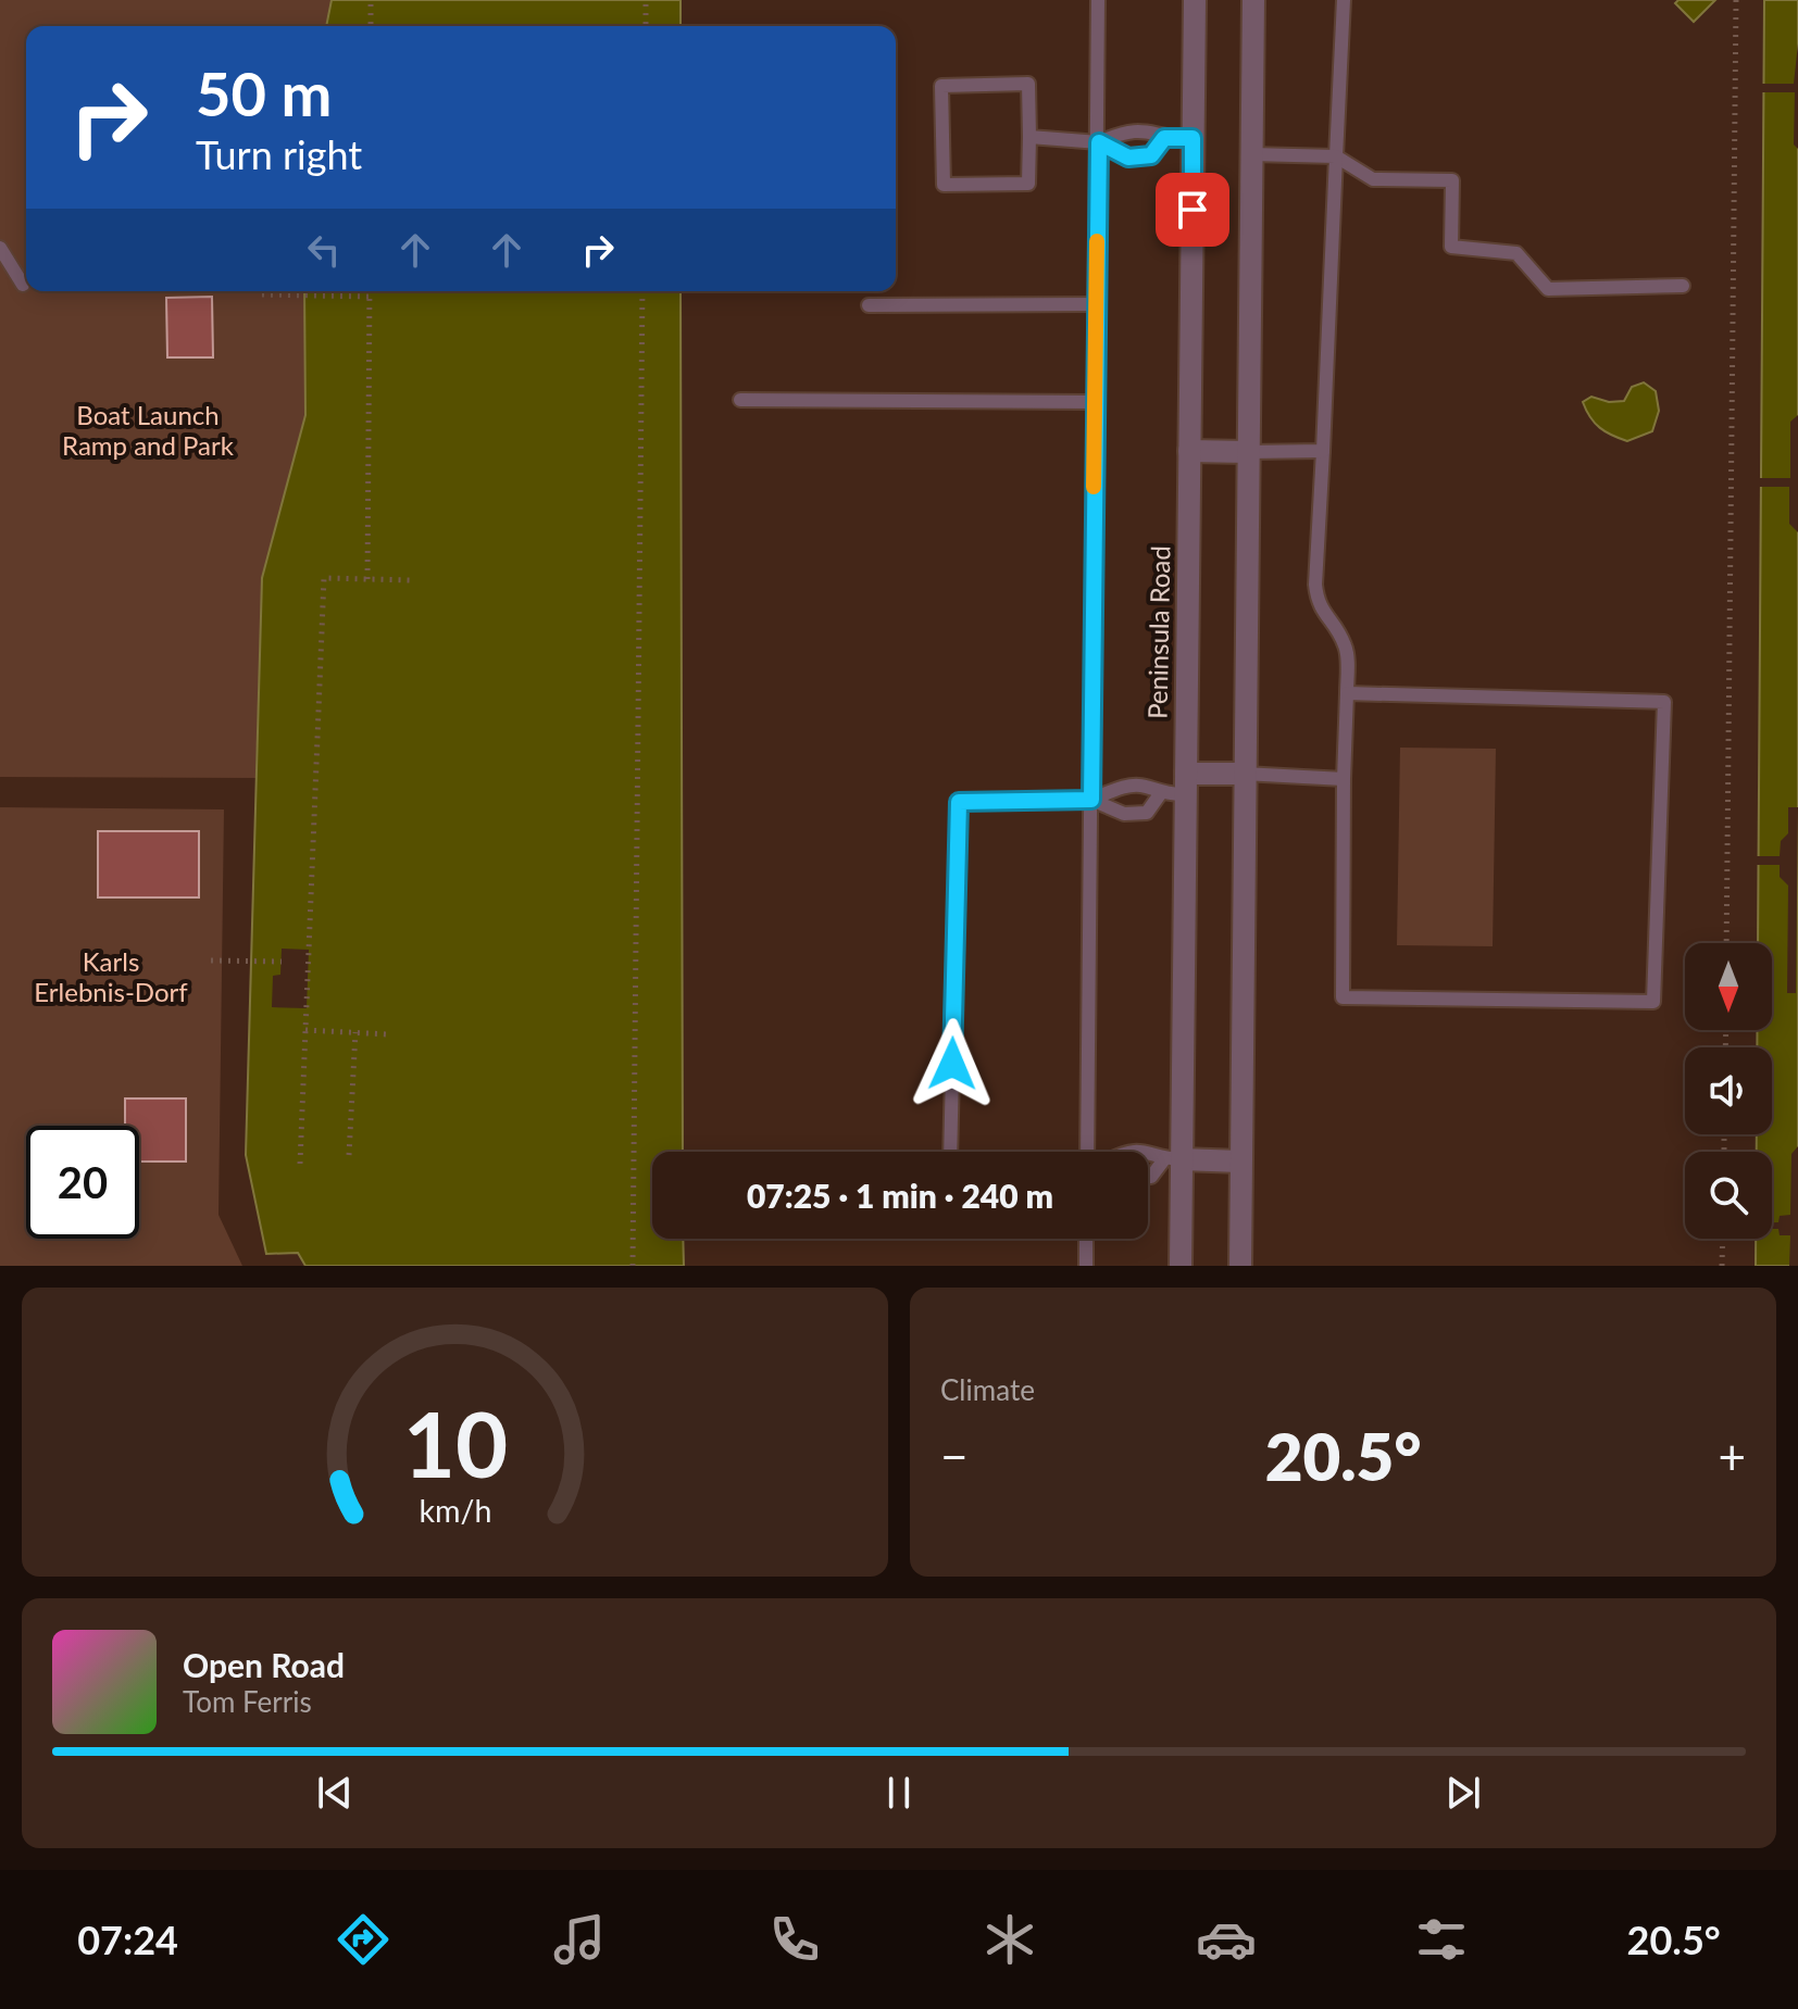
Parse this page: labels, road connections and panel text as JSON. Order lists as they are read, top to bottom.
{
  "streets": {
    "street": ["Peninsula Road"]
  },
  "parks": ["Boat Launch Ramp and Park", "Karls Erlebnis-Dorf"],
  "north": "bottom",
  "page": {
    "turn": ["50 m", "Turn right"],
    "limit": "20",
    "trip": "07:25 · 1 min · 240 m",
    "tile": "Climate",
    "heat": ["−", "20.5°", "+"],
    "song": ["Open Road", "Tom Ferris"],
    "tabs": ["07:24", "20.5°"],
    "gauge": ["10", "km/h"]
  }
}
